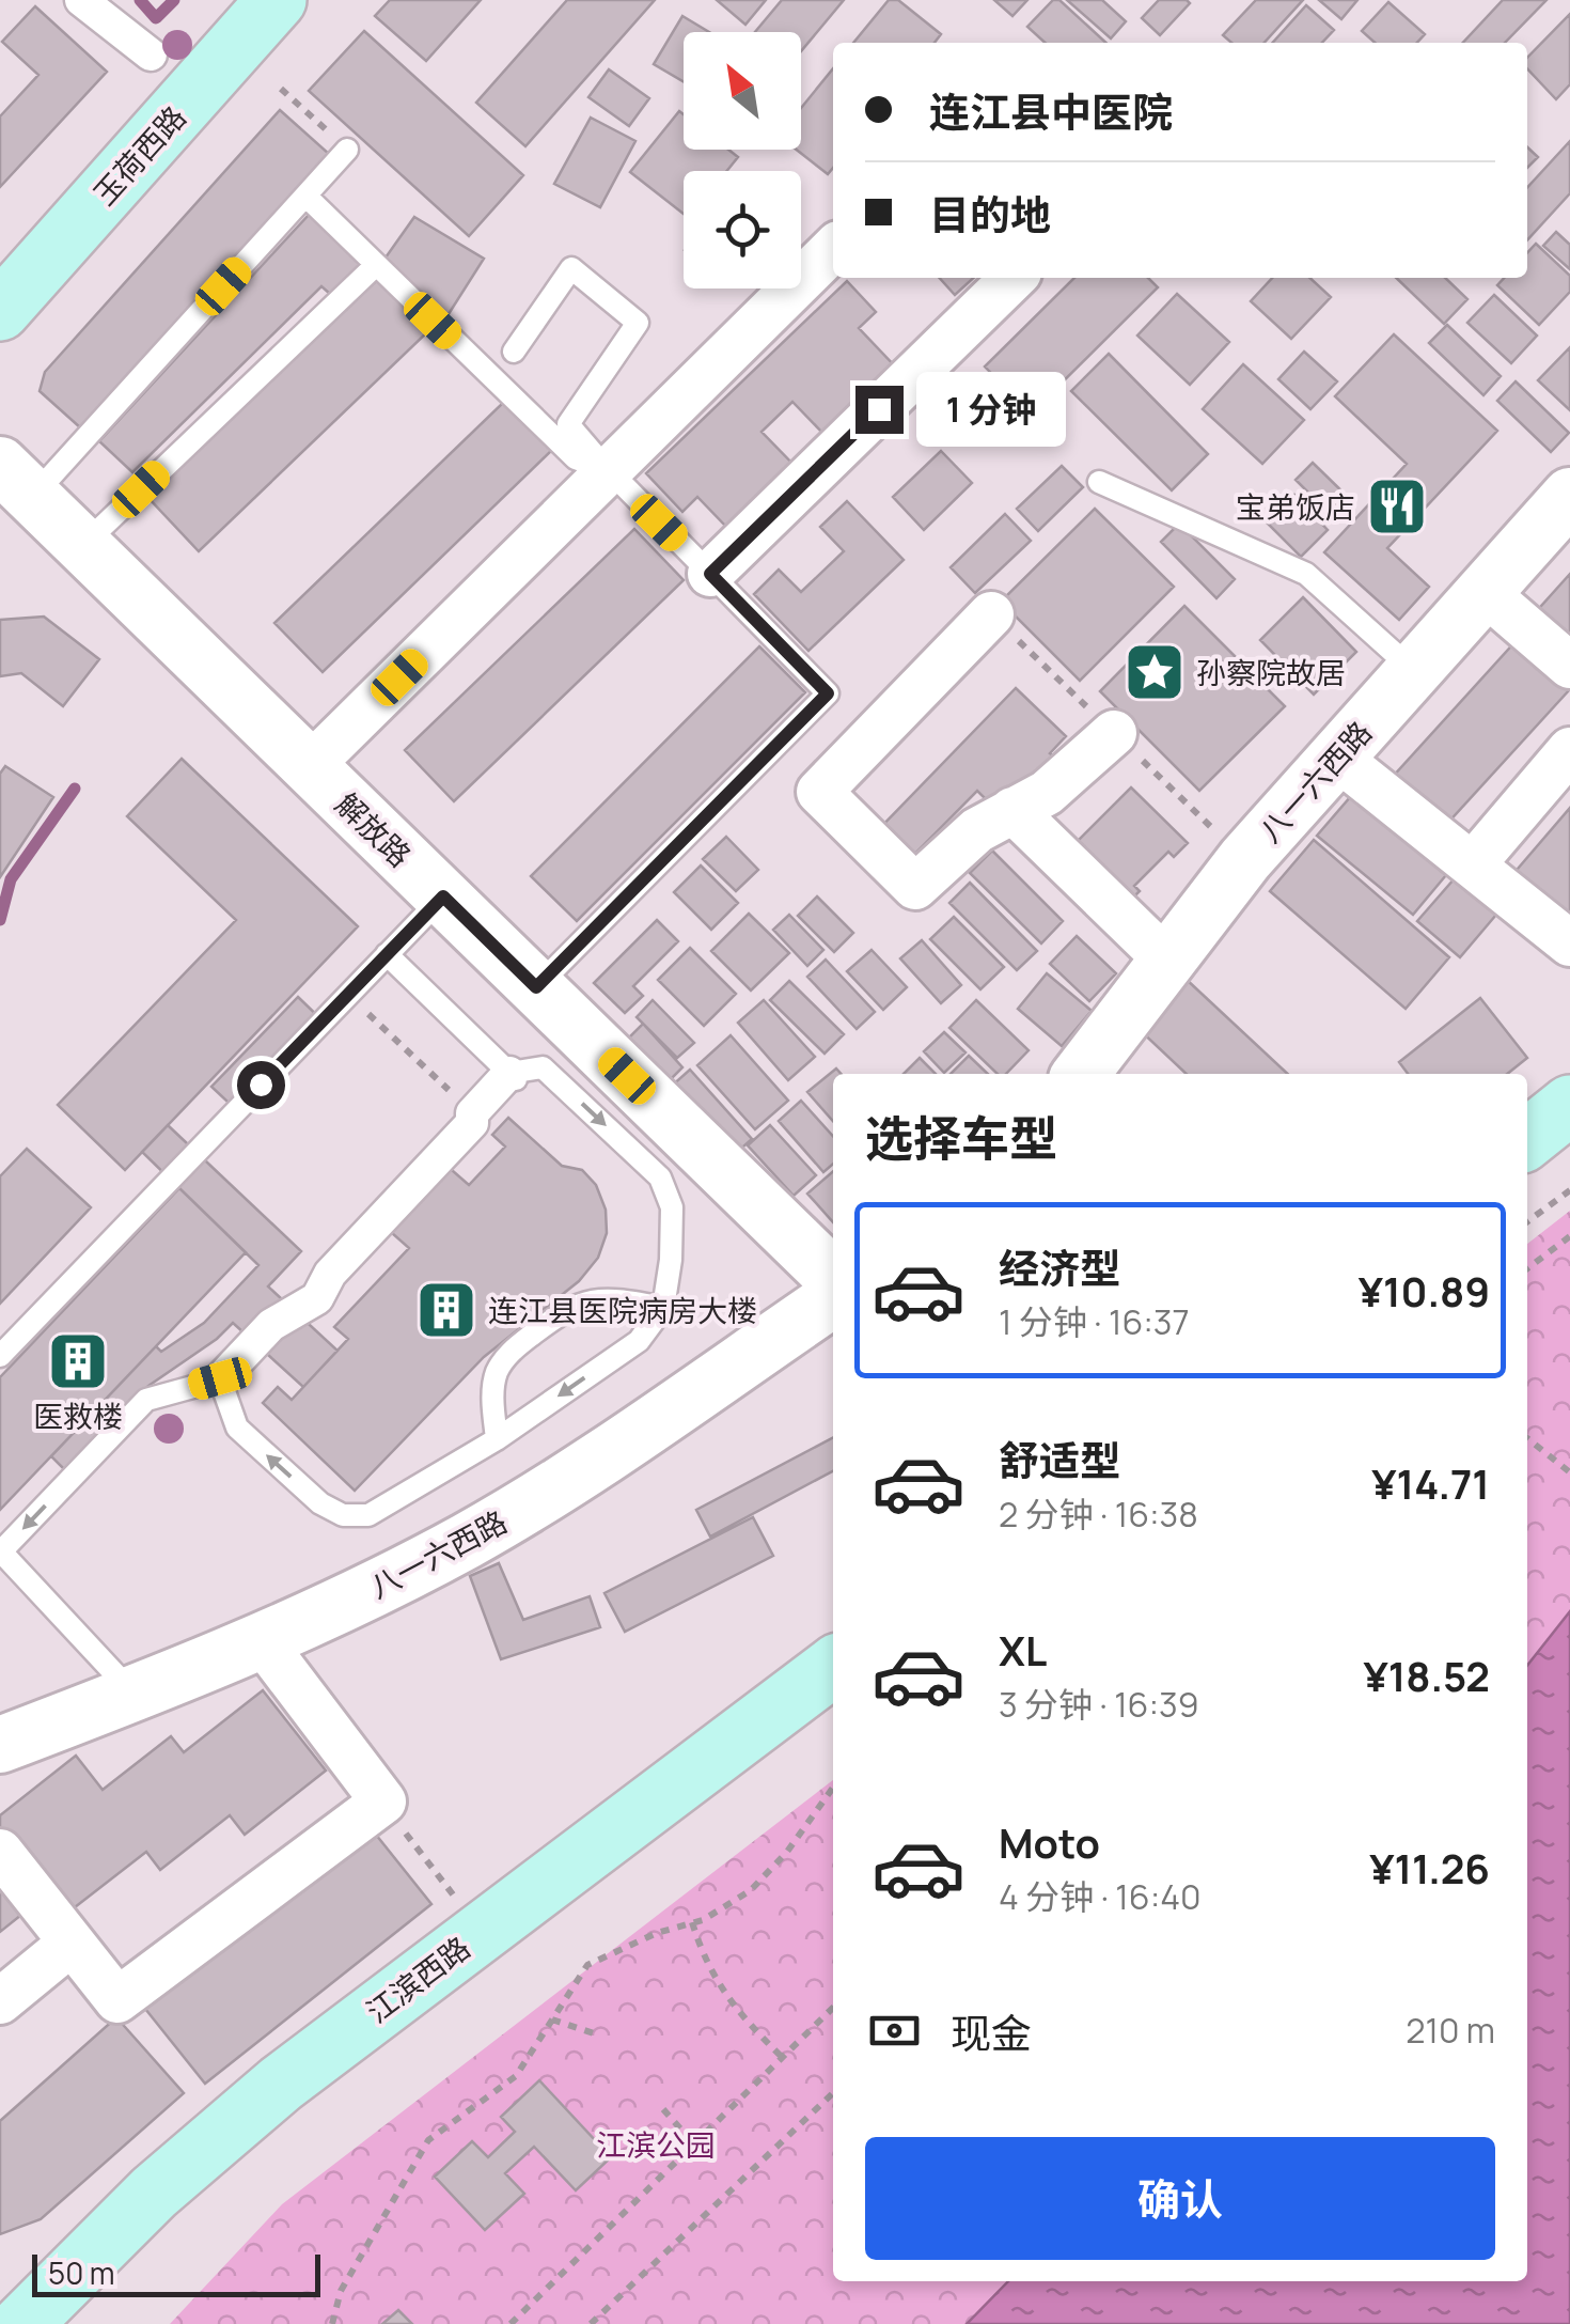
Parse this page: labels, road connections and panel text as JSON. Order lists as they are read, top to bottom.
{
  "streets": {
    "main road": ["玉荷西路", "江滨西路"],
    "street": ["八一六西路", "解放路"]
  },
  "parks": ["江滨公园"],
  "places": {
    "restaurant": ["宝弟饭店"],
    "place": ["孙察院故居"],
    "building": ["连江县医院病房大楼", "医救楼"]
  },
  "scale_bar": "50 m",
  "north": "top left",
  "page": {
    "banner": ["连江县中医院", "目的地"],
    "bubble": "1 分钟",
    "heading": "选择车型",
    "list": [
      {
        "name": "经济型",
        "note": "1 分钟 · 16:37",
        "value": "¥10.89"
      },
      {
        "name": "舒适型",
        "note": "2 分钟 · 16:38",
        "value": "¥14.71"
      },
      {
        "name": "XL",
        "note": "3 分钟 · 16:39",
        "value": "¥18.52"
      },
      {
        "name": "Moto",
        "note": "4 分钟 · 16:40",
        "value": "¥11.26"
      }
    ],
    "pay": ["现金", "210 m"],
    "buttons": "确认",
    "scale": "50 m"
  }
}
